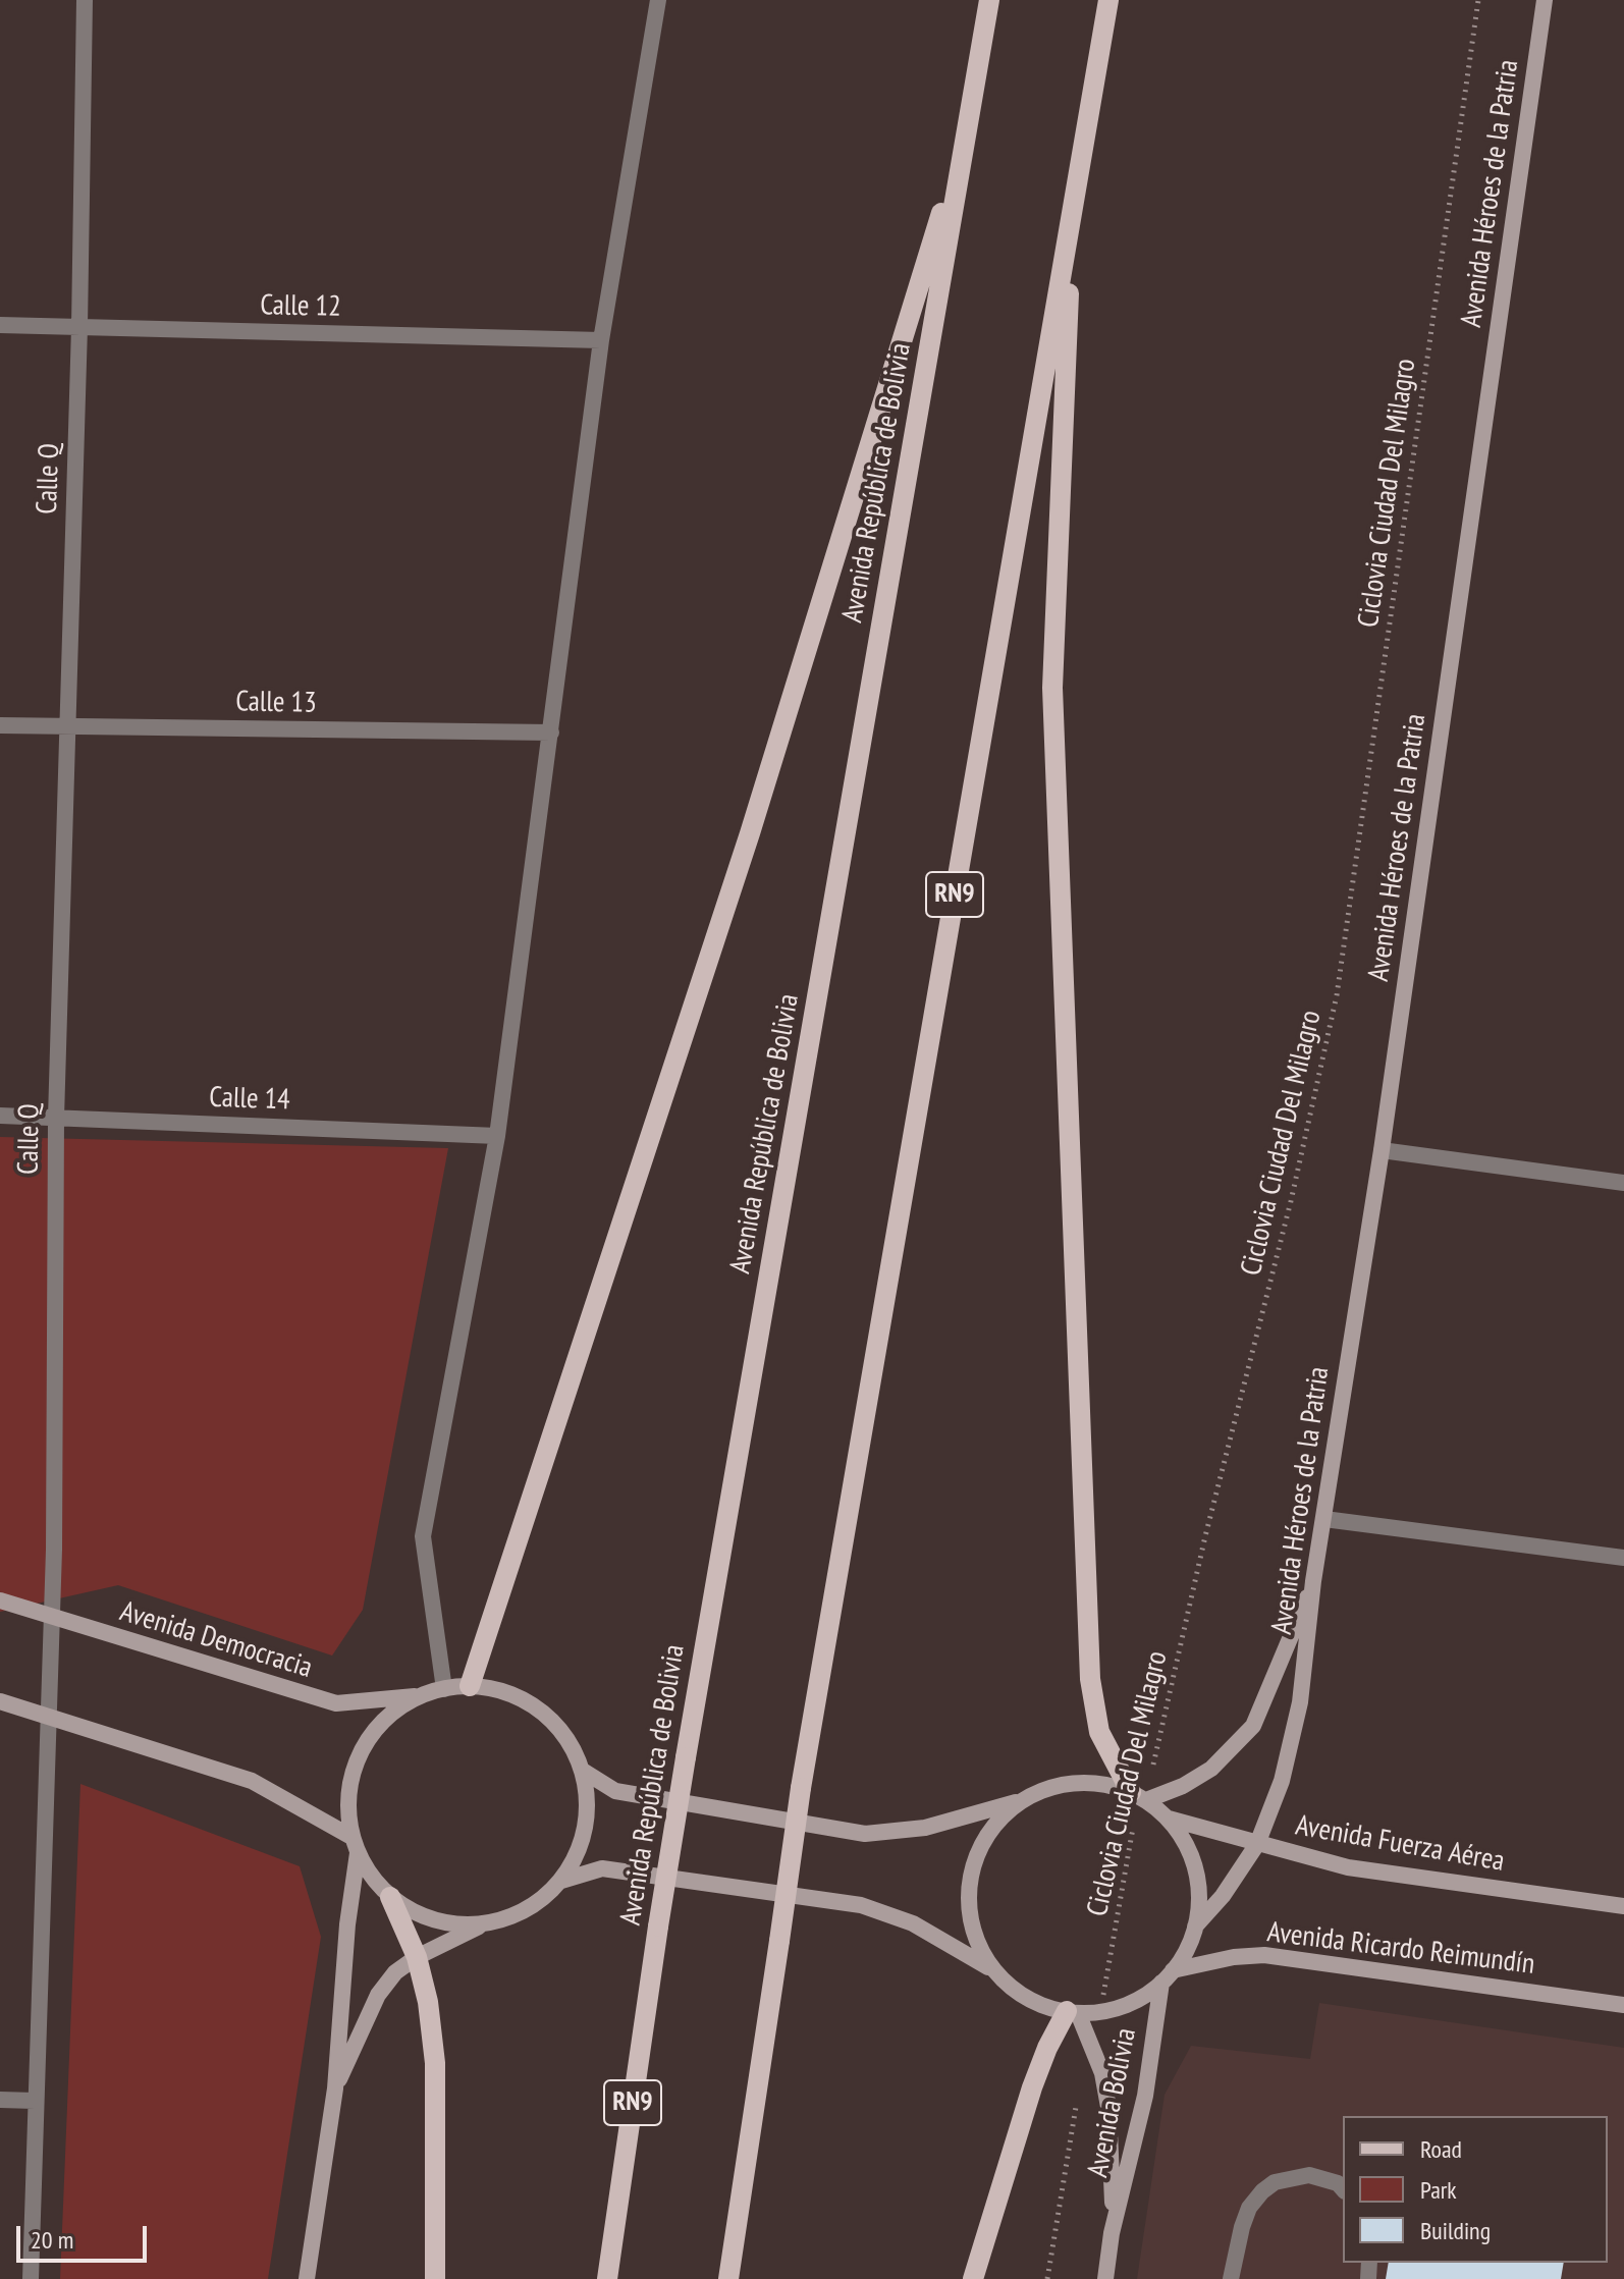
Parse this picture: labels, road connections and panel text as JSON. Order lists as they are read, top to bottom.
{
  "streets": {
    "main road": [
      "Avenida Héroes de la Patria",
      "Avenida República de Bolivia",
      "RN9",
      "Avenida Democracia",
      "Avenida Fuerza Aérea",
      "Avenida Ricardo Reimundín",
      "Avenida Bolivia"
    ],
    "street": [
      "Calle 12",
      "Calle Q",
      "Calle 13",
      "Calle 14"
    ],
    "path": ["Ciclovia Ciudad Del Milagro"]
  },
  "crossings": [
    ["Avenida Héroes de la Patria", "Avenida Fuerza Aérea"],
    ["Calle 12", "Calle Q"],
    ["Calle Q", "Calle 13"],
    ["Calle Q", "Calle 14"],
    ["Calle Q", "Avenida Democracia"],
    ["Avenida Ricardo Reimundín", "Avenida Bolivia"]
  ],
  "legend": ["Road", "Park", "Building"],
  "scale_bar": "20 m"
}
